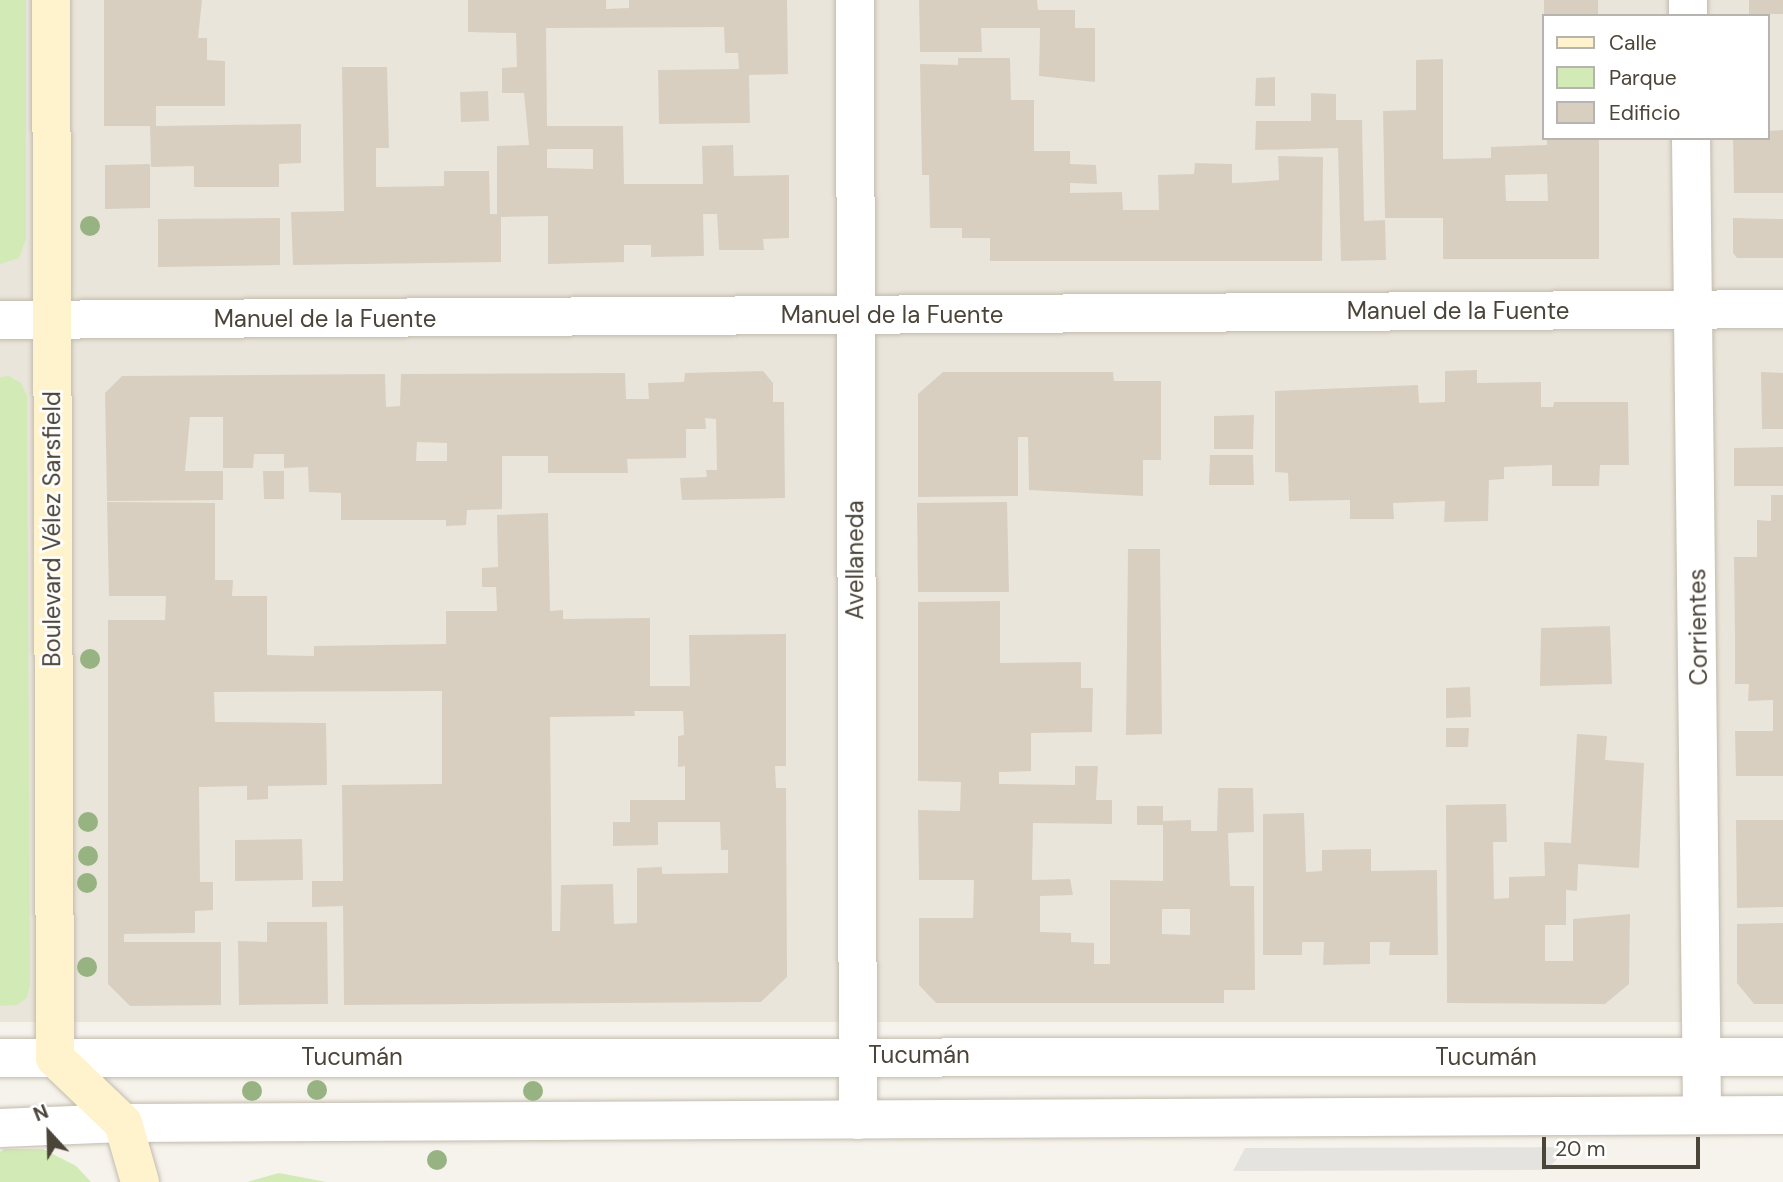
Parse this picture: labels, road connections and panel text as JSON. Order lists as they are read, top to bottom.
{
  "streets": {
    "main road": ["Boulevard Vélez Sarsfield"],
    "street": [
      "Manuel de la Fuente",
      "Avellaneda",
      "Corrientes",
      "Tucumán"
    ]
  },
  "crossings": [
    ["Manuel de la Fuente", "Boulevard Vélez Sarsfield"],
    ["Manuel de la Fuente", "Avellaneda"],
    ["Manuel de la Fuente", "Corrientes"],
    ["Boulevard Vélez Sarsfield", "Tucumán"],
    ["Avellaneda", "Tucumán"],
    ["Corrientes", "Tucumán"]
  ],
  "legend": ["Calle", "Parque", "Edificio"],
  "scale_bar": "20 m",
  "north": "top"
}
